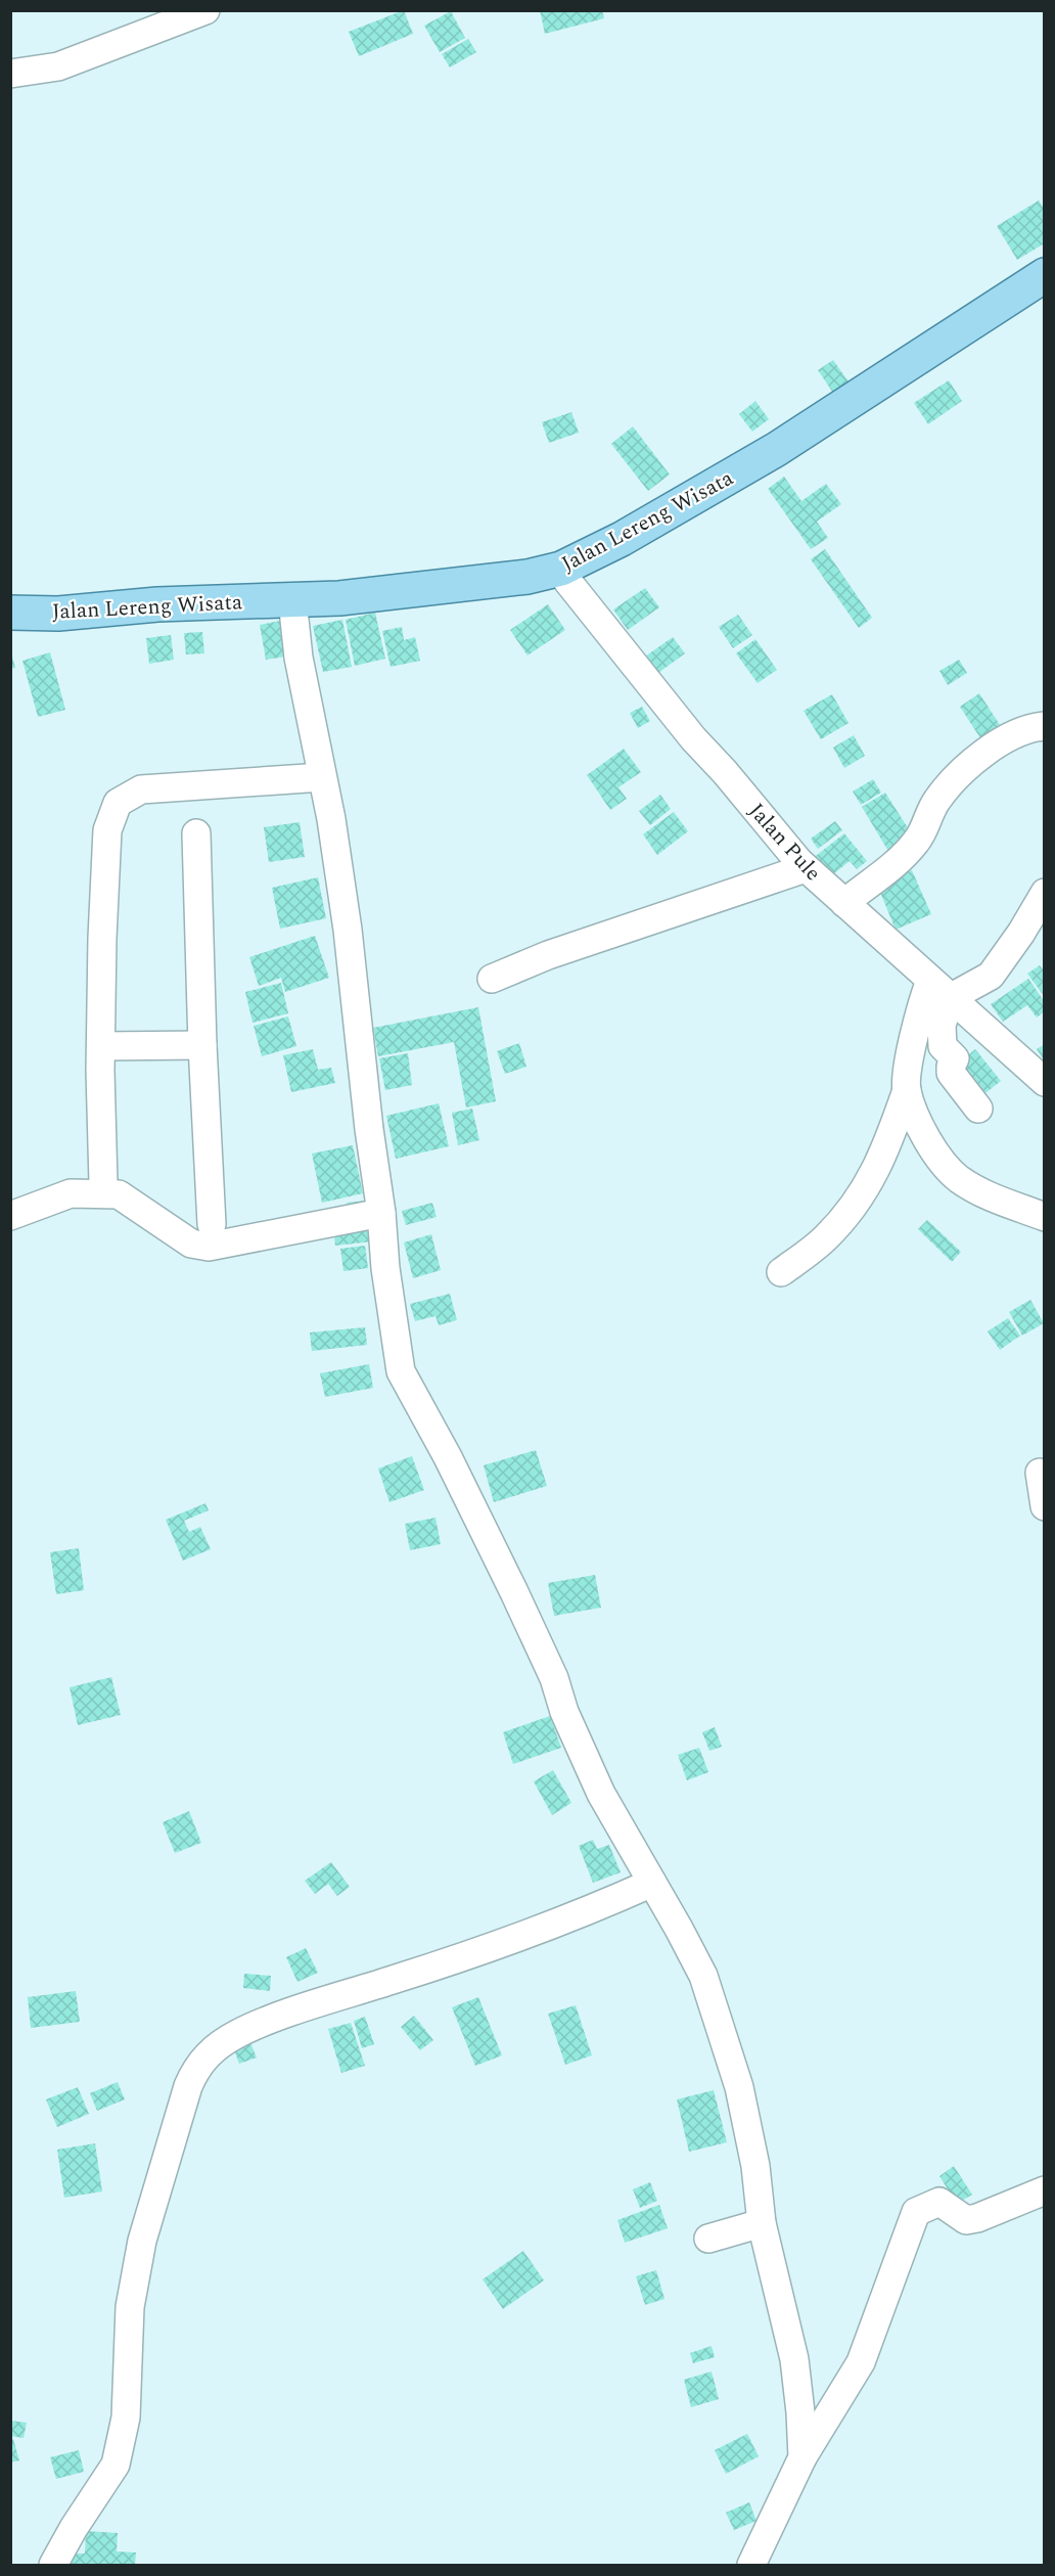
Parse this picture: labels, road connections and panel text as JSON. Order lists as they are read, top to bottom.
{
  "streets": {
    "main road": ["Jalan Lereng Wisata"],
    "street": ["Jalan Pule"]
  },
  "crossings": [
    ["Jalan Lereng Wisata", "Jalan Pule"]
  ]
}
